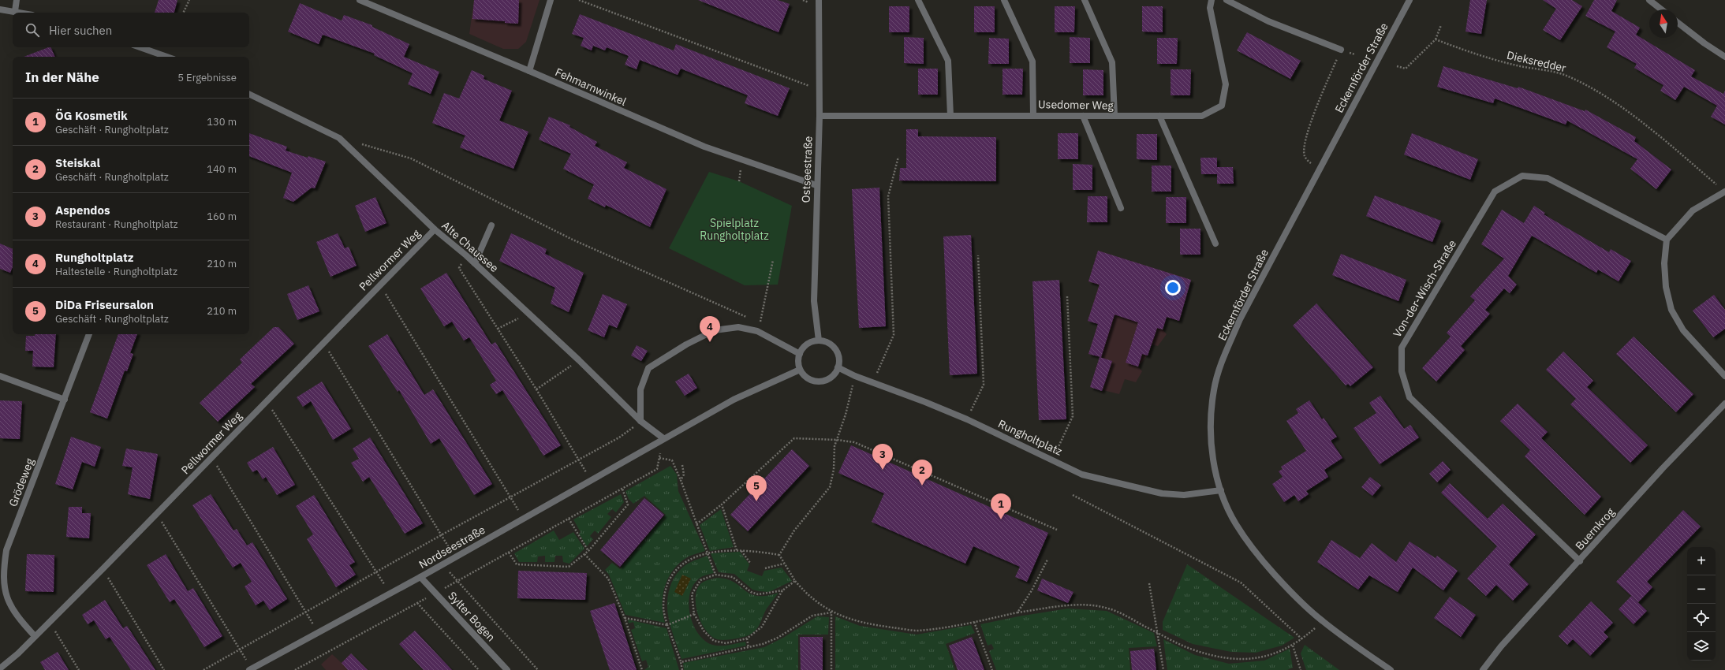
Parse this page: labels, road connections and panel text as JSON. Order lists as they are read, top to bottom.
{
  "streets": {
    "street": [
      "Eckernförder Straße",
      "Fehmarnwinkel",
      "Usedomer Weg",
      "Ostseestraße",
      "Alte Chaussee",
      "Pellwormer Weg",
      "Von-der-Wisch-Straße",
      "Rungholtplatz",
      "Grödeweg",
      "Buernkrog",
      "Nordseestraße",
      "Sylter Bogen"
    ],
    "path": ["Dieksredder"]
  },
  "crossings": [
    ["Eckernförder Straße", "Rungholtplatz"],
    ["Fehmarnwinkel", "Ostseestraße"],
    ["Usedomer Weg", "Ostseestraße"],
    ["Ostseestraße", "Rungholtplatz"],
    ["Alte Chaussee", "Pellwormer Weg"],
    ["Alte Chaussee", "Nordseestraße"],
    ["Pellwormer Weg", "Grödeweg"],
    ["Von-der-Wisch-Straße", "Buernkrog"],
    ["Nordseestraße", "Sylter Bogen"]
  ],
  "parks": ["Spielplatz Rungholtplatz"],
  "north": "top",
  "page": {
    "search": "Hier suchen",
    "heading": ["In der Nähe", "5 Ergebnisse"],
    "list": [
      {
        "mark": "1",
        "name": "ÖG Kosmetik",
        "note": "Geschäft · Rungholtplatz",
        "value": "130 m"
      },
      {
        "mark": "2",
        "name": "Steiskal",
        "note": "Geschäft · Rungholtplatz",
        "value": "140 m"
      },
      {
        "mark": "3",
        "name": "Aspendos",
        "note": "Restaurant · Rungholtplatz",
        "value": "160 m"
      },
      {
        "mark": "4",
        "name": "Rungholtplatz",
        "note": "Haltestelle · Rungholtplatz",
        "value": "210 m"
      },
      {
        "mark": "5",
        "name": "DiDa Friseursalon",
        "note": "Geschäft · Rungholtplatz",
        "value": "210 m"
      }
    ],
    "pins": [
      "4",
      "3",
      "2",
      "5",
      "1"
    ],
    "map_buttons": ["+", "−"]
  }
}
